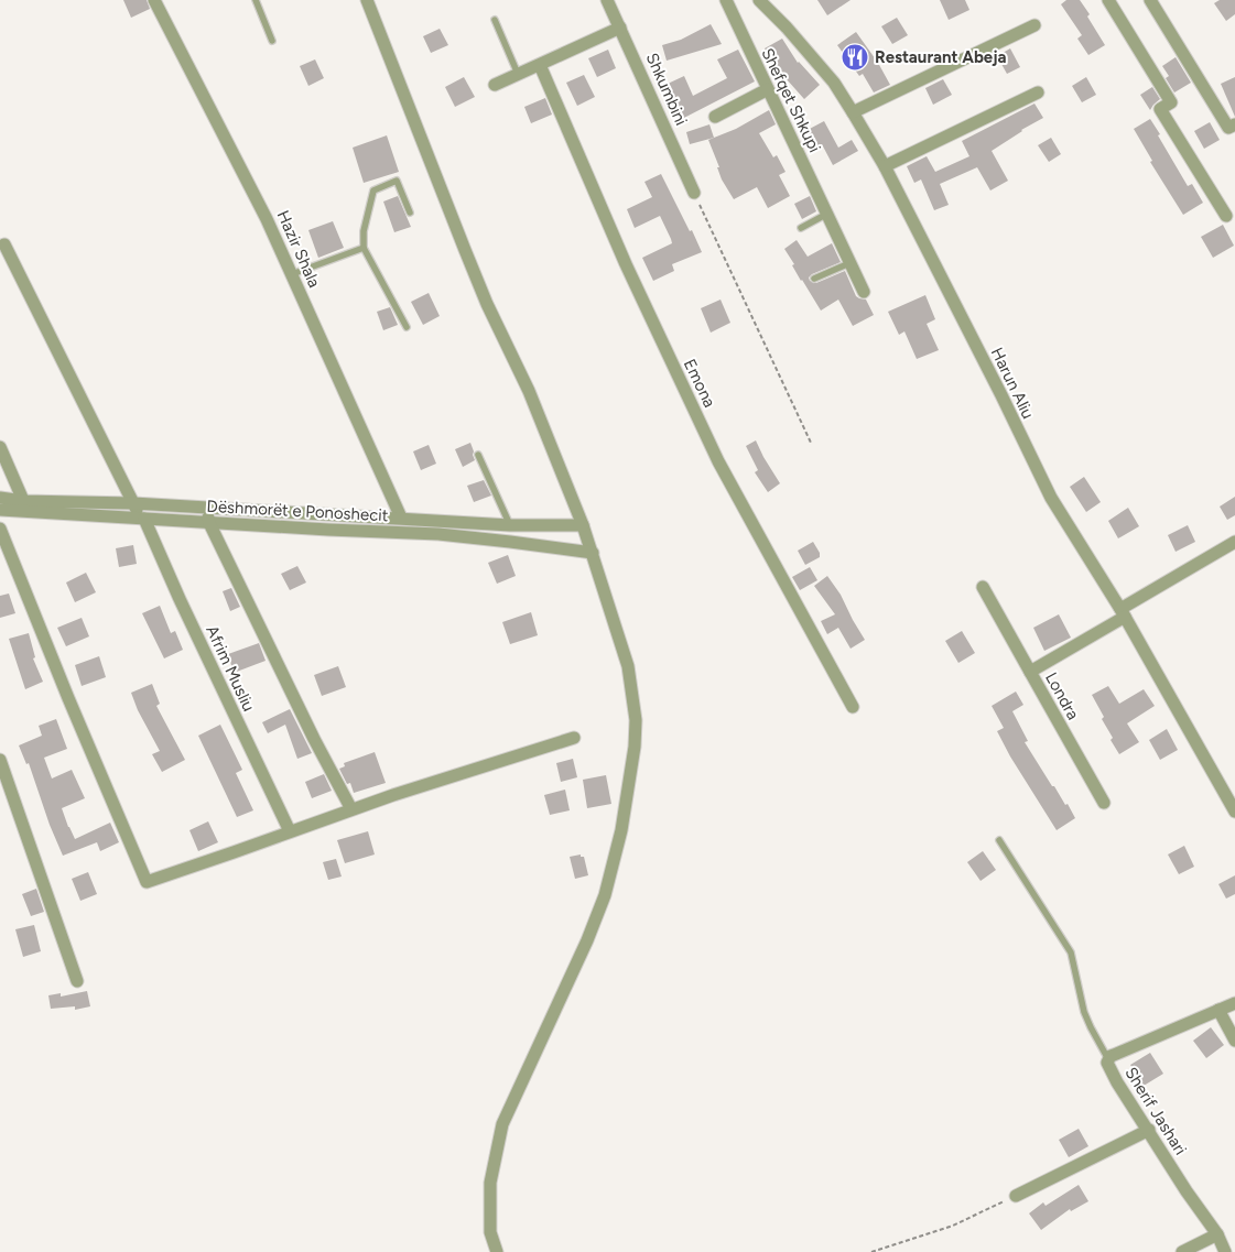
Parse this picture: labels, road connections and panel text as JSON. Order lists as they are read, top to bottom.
{
  "streets": {
    "street": [
      "Shkumbini",
      "Shefqet Shkupi",
      "Hazir Shala",
      "Emona",
      "Harun Aliu",
      "Dëshmorët e Ponoshecit",
      "Afrim Musliu",
      "Londra",
      "Sherif Jashari"
    ]
  },
  "crossings": [
    ["Hazir Shala", "Dëshmorët e Ponoshecit"],
    ["Harun Aliu", "Londra"],
    ["Dëshmorët e Ponoshecit", "Afrim Musliu"]
  ],
  "places": {
    "restaurant": ["Restaurant Abeja"]
  }
}
